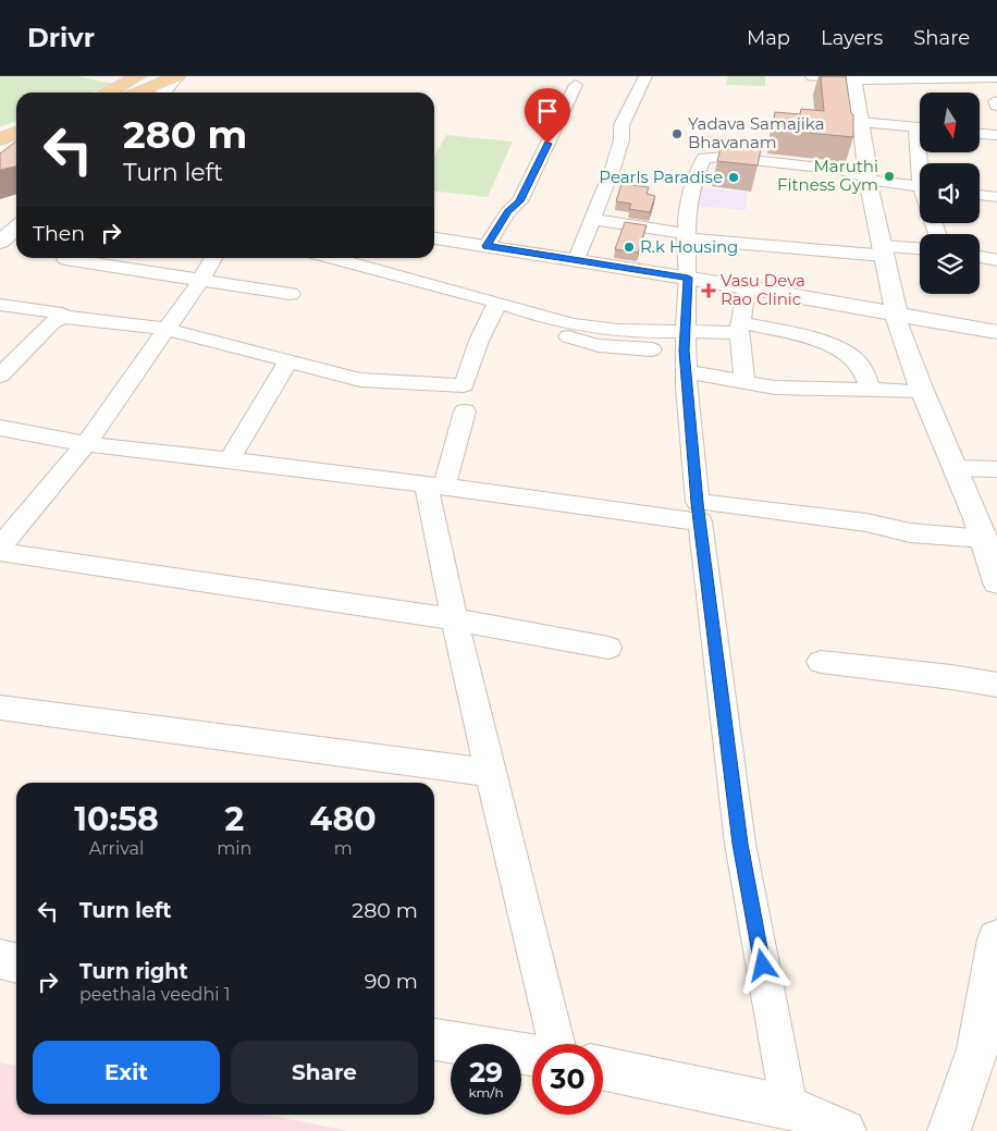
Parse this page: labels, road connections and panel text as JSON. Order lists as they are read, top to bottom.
{
  "places": {
    "other": [
      "Yadava Samajika Bhavanam",
      "Maruthi Fitness Gym",
      "Pearls Paradise",
      "R.k Housing"
    ],
    "health": ["Vasu Deva Rao Clinic"]
  },
  "north": "bottom",
  "page": {
    "header": "Drivr",
    "nav": ["Map", "Layers", "Share"],
    "turn": ["280 m", "Turn left"],
    "then": "Then",
    "eta": [
      "10:58",
      "Arrival",
      "2",
      "min",
      "480",
      "m"
    ],
    "list": [
      {
        "name": "Turn left",
        "value": "280 m"
      },
      {
        "name": "Turn right",
        "note": "peethala veedhi 1",
        "value": "90 m"
      }
    ],
    "buttons": ["Exit", "Share"],
    "speed": "29 km/h",
    "limit": "30"
  }
}
